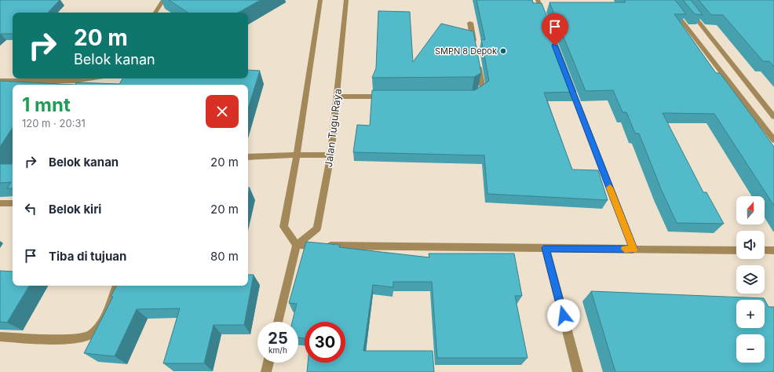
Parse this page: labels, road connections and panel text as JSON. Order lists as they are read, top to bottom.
{
  "streets": {
    "street": ["Jalan Tugu Raya"]
  },
  "places": ["SMPN 8 Depok"],
  "north": "top",
  "page": {
    "turn": ["20 m", "Belok kanan"],
    "heading": ["1 mnt", "120 m · 20:31"],
    "list": [
      {
        "name": "Belok kanan",
        "value": "20 m"
      },
      {
        "name": "Belok kiri",
        "value": "20 m"
      },
      {
        "name": "Tiba di tujuan",
        "value": "80 m"
      }
    ],
    "map_buttons": ["+", "−"],
    "speed": "25 km/h",
    "limit": "30"
  }
}
